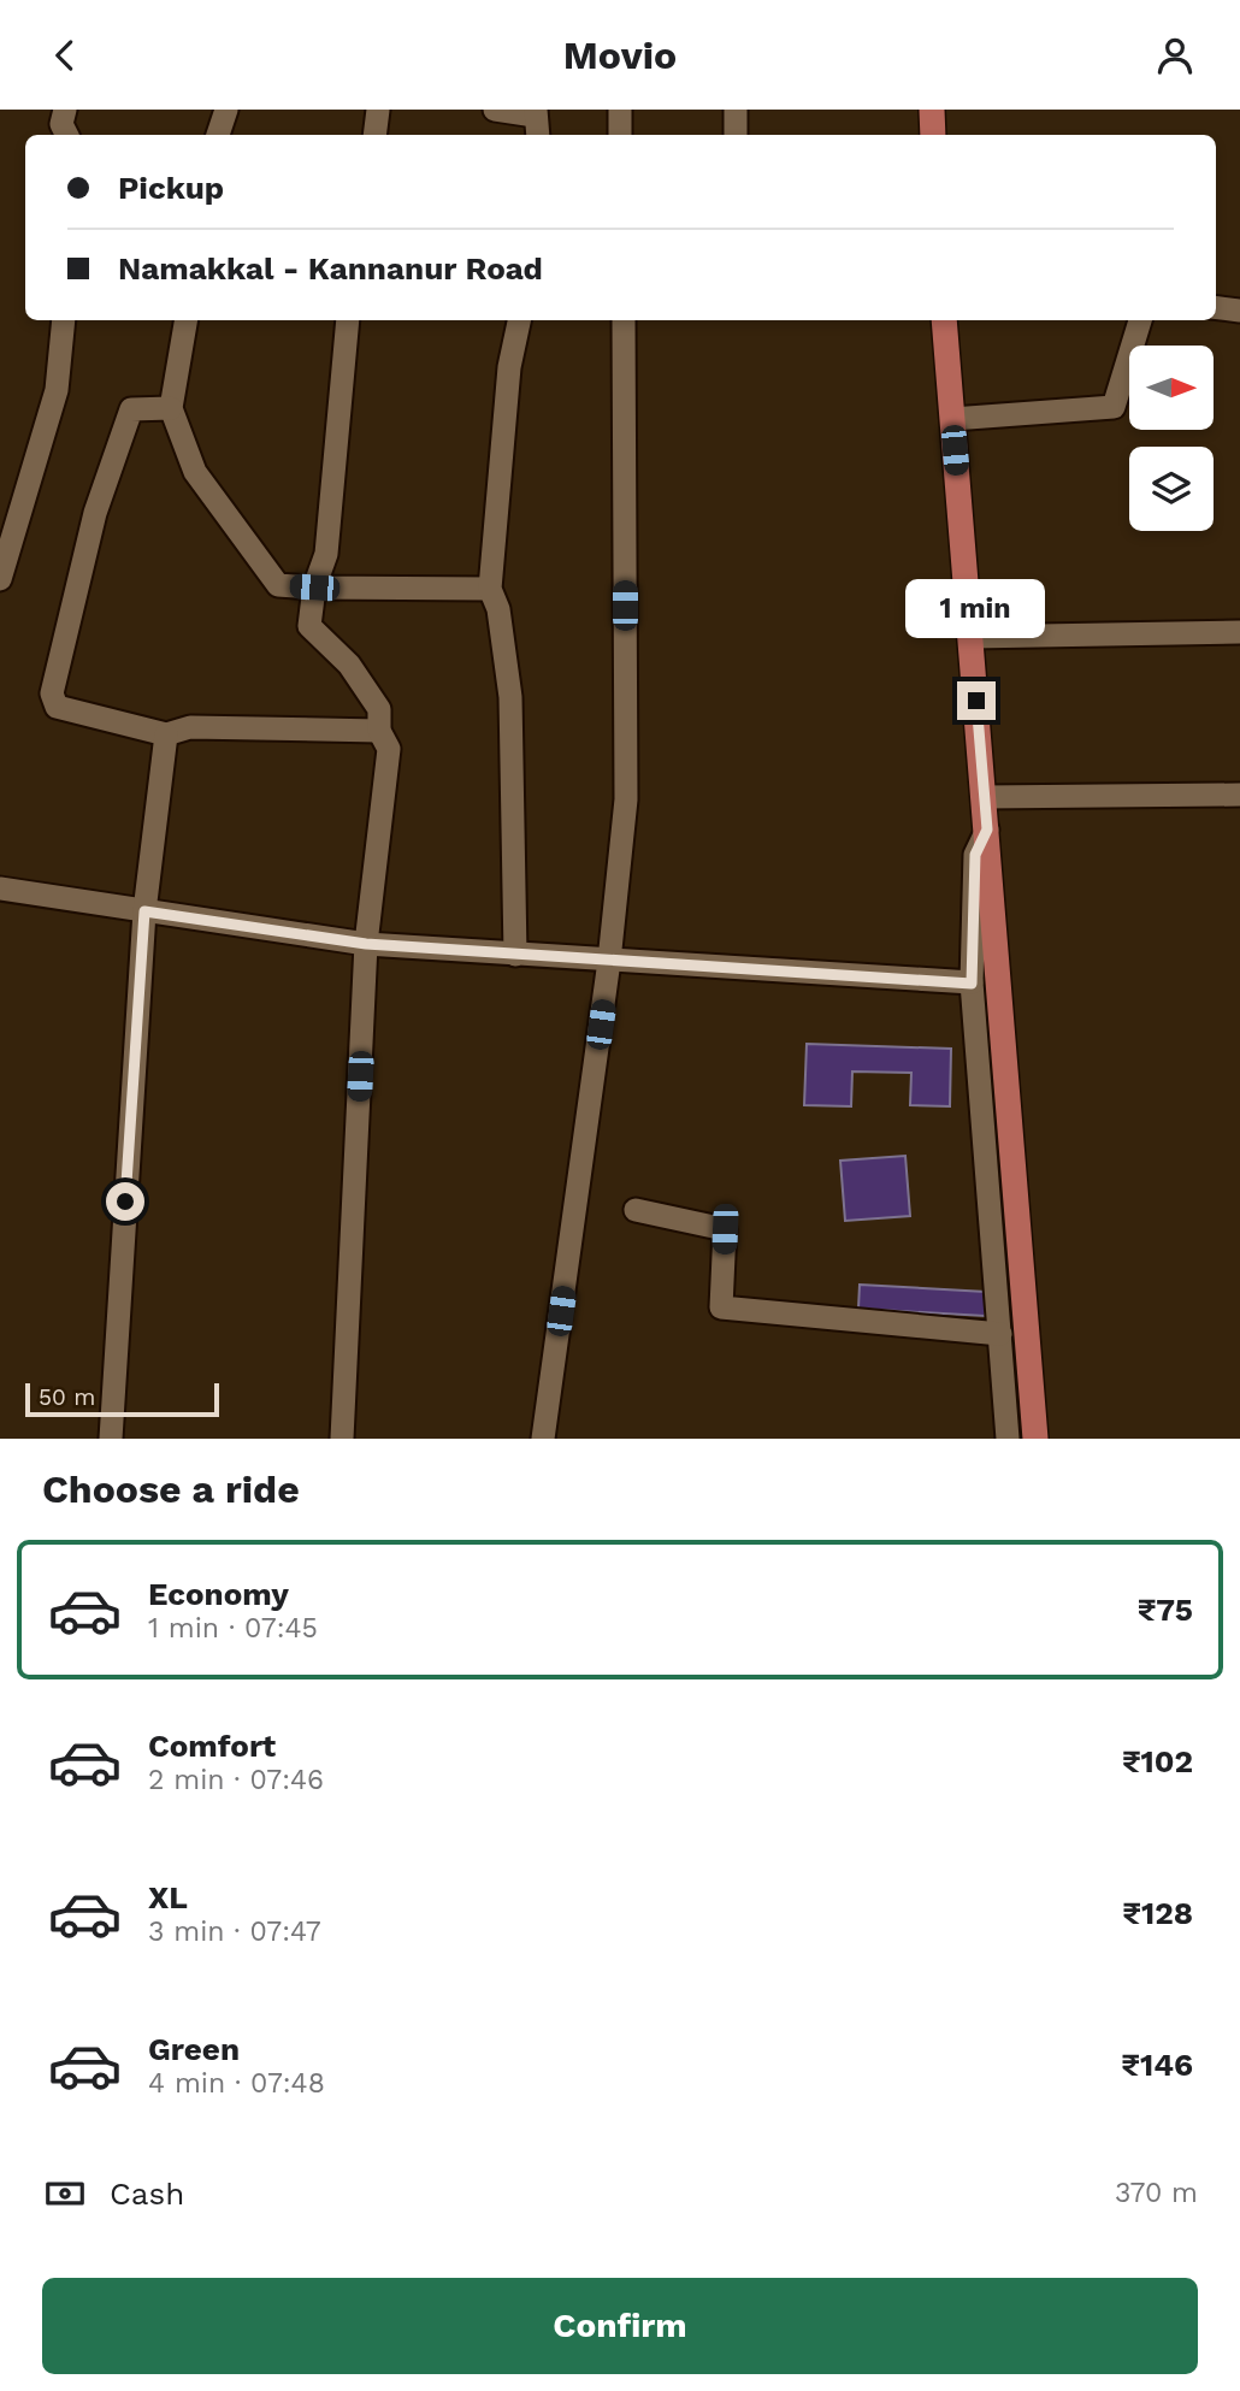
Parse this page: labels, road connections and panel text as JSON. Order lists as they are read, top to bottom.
{
  "scale_bar": "50 m",
  "north": "right",
  "page": {
    "header": "Movio",
    "banner": ["Pickup", "Namakkal - Kannanur Road"],
    "bubble": "1 min",
    "scale": "50 m",
    "heading": "Choose a ride",
    "list": [
      {
        "name": "Economy",
        "note": "1 min · 07:45",
        "value": "₹75"
      },
      {
        "name": "Comfort",
        "note": "2 min · 07:46",
        "value": "₹102"
      },
      {
        "name": "XL",
        "note": "3 min · 07:47",
        "value": "₹128"
      },
      {
        "name": "Green",
        "note": "4 min · 07:48",
        "value": "₹146"
      }
    ],
    "pay": ["Cash", "370 m"],
    "buttons": "Confirm"
  }
}
